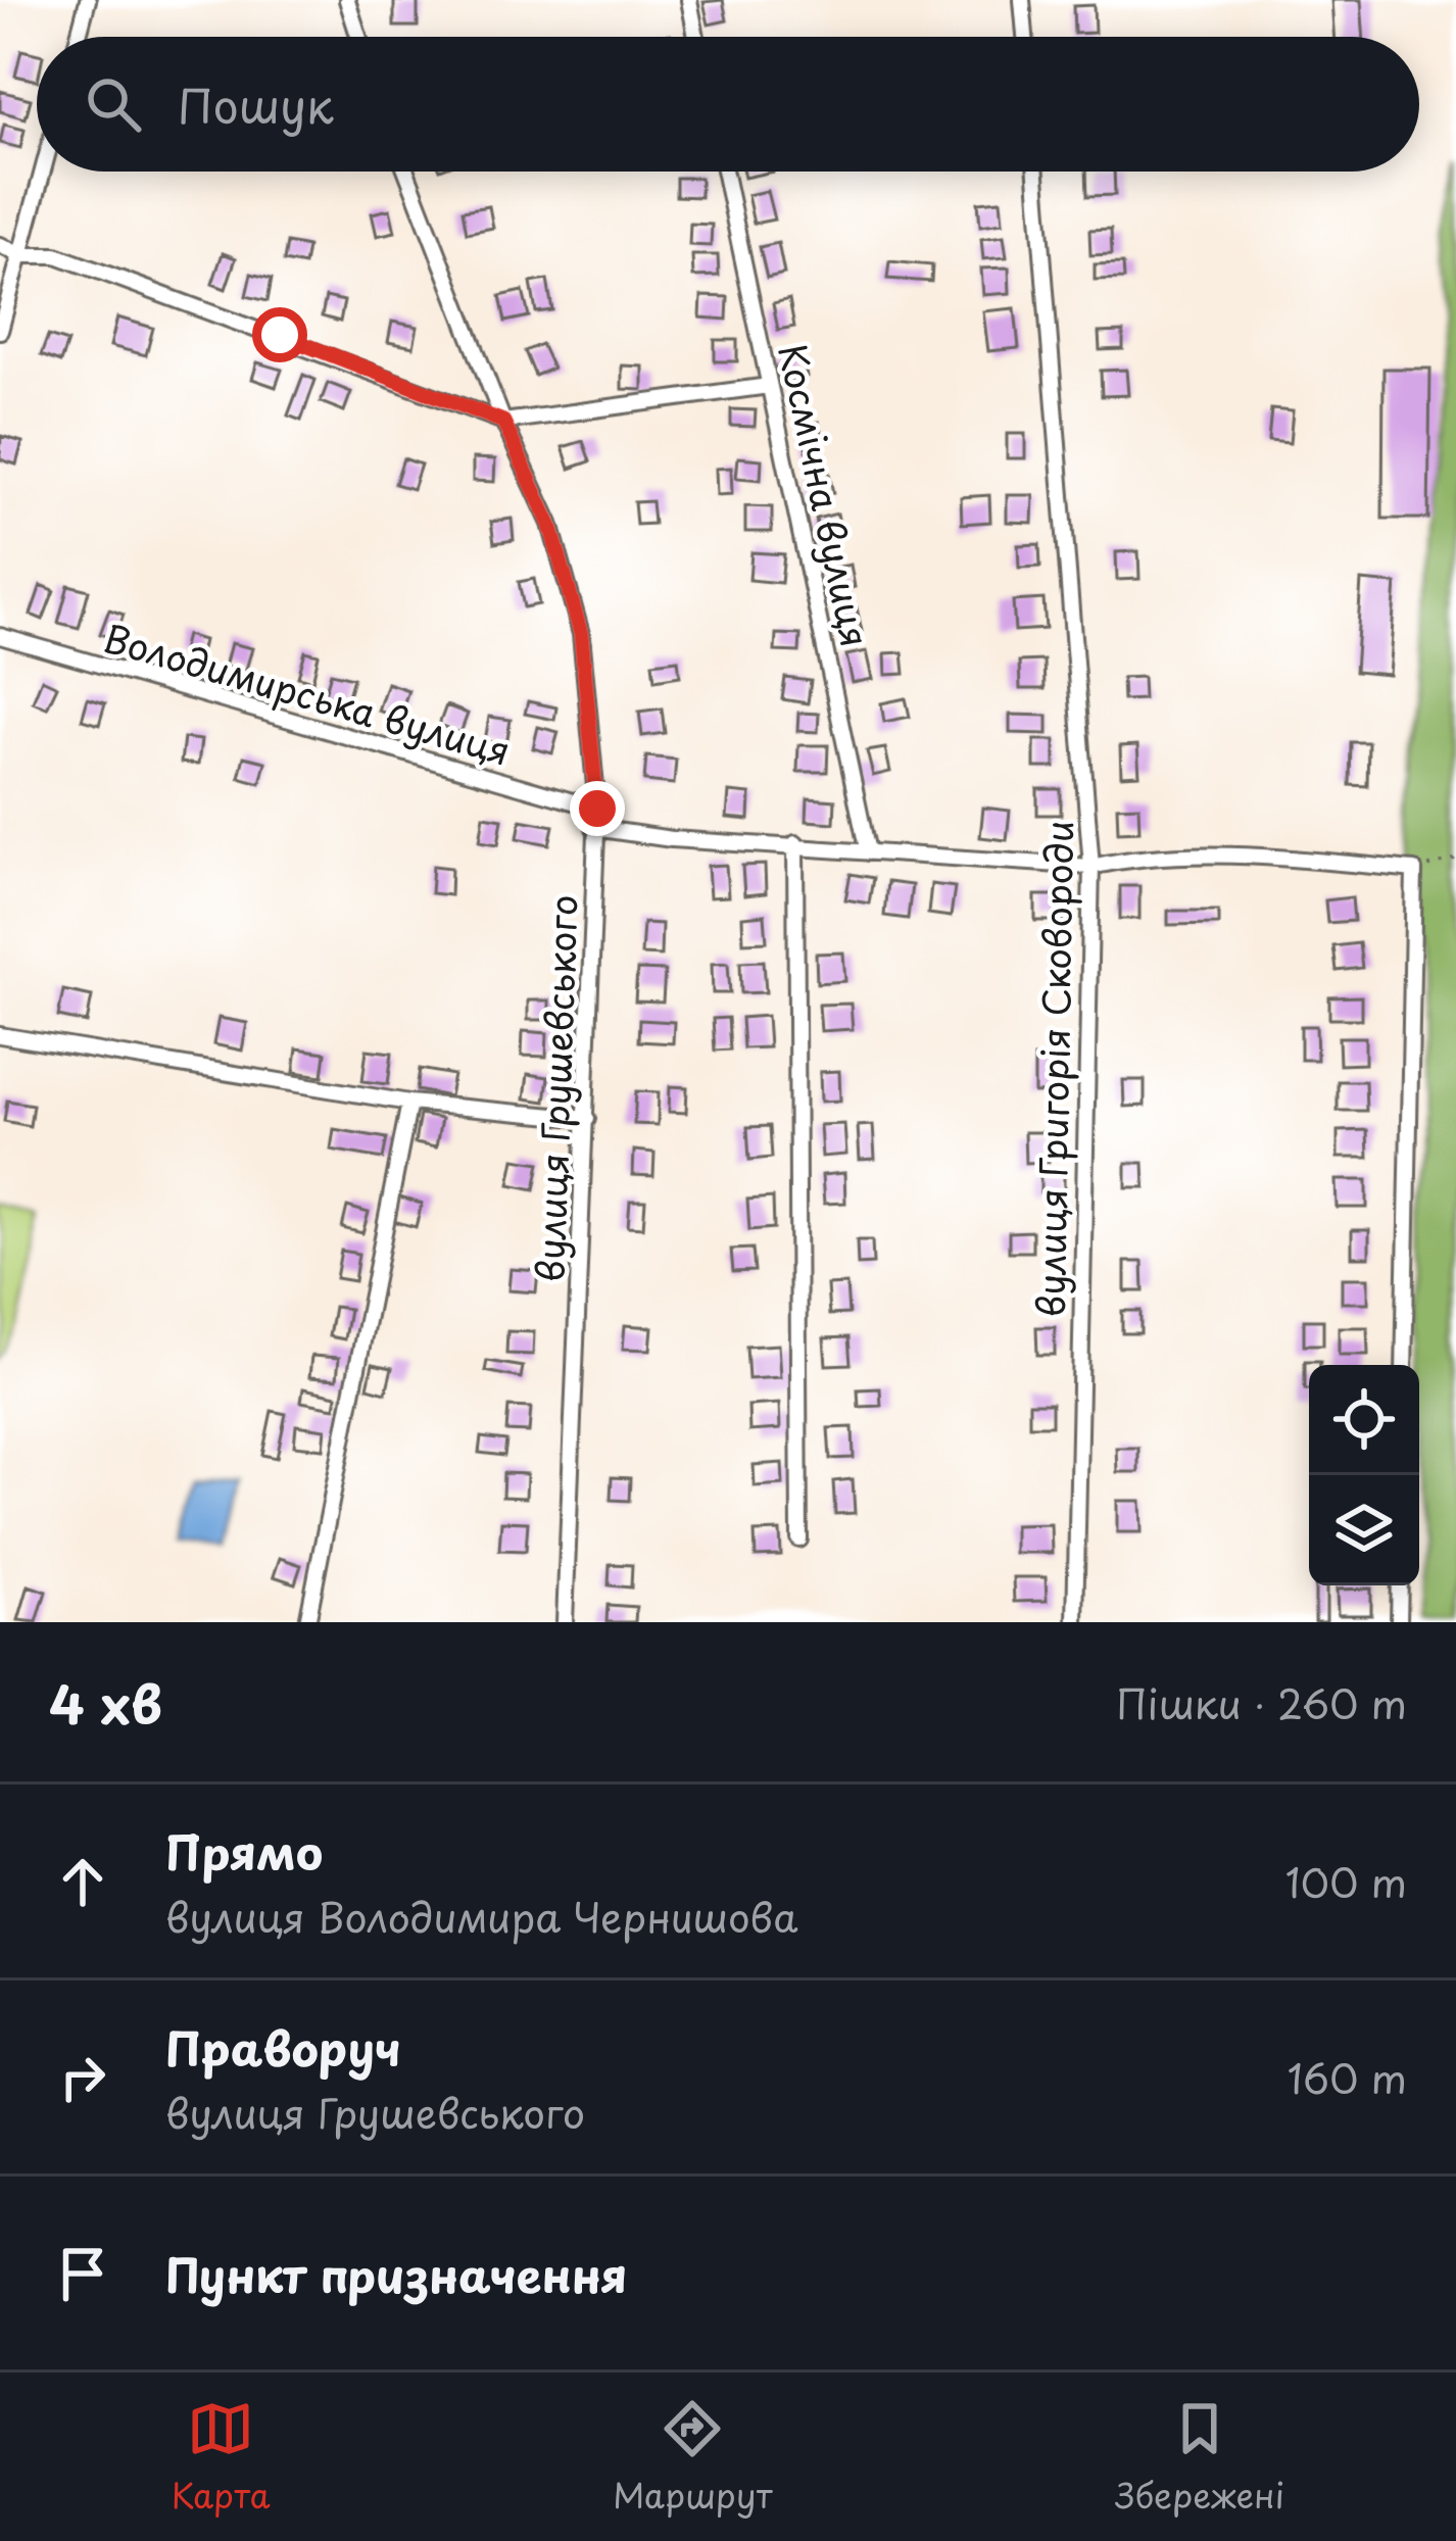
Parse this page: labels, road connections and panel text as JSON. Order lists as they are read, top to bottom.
{
  "streets": {
    "street": [
      "Космічна вулиця",
      "Володимирська вулиця",
      "вулиця Григорія Сковороди",
      "вулиця Грушевського"
    ]
  },
  "crossings": [
    ["Володимирська вулиця", "вулиця Грушевського"]
  ],
  "page": {
    "search": "Пошук",
    "heading": ["4 хв", "Пішки · 260 m"],
    "list": [
      ["Прямо", "вулиця Володимира Чернишова", "100 m"],
      ["Праворуч", "вулиця Грушевського", "160 m"],
      "Пункт призначення"
    ],
    "nav": ["Карта", "Маршрут", "Збережені"]
  }
}
